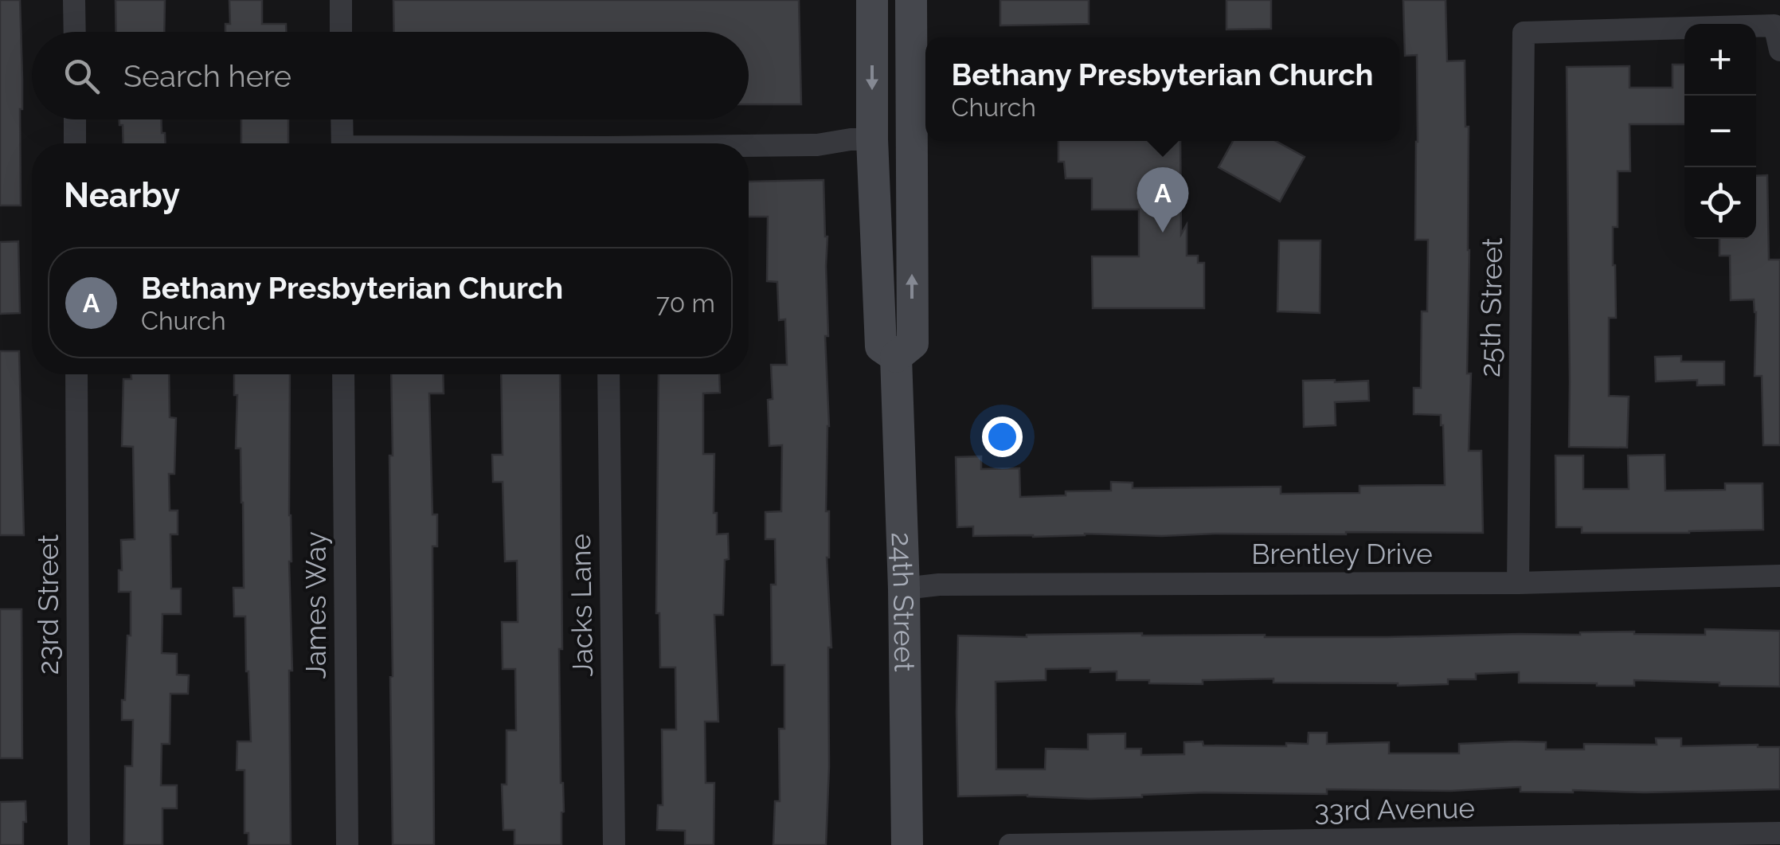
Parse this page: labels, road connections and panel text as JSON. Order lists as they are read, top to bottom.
{
  "streets": {
    "street": [
      "25th Street",
      "Brentley Drive",
      "24th Street",
      "23rd Street",
      "James Way",
      "Jacks Lane",
      "33rd Avenue"
    ]
  },
  "crossings": [
    ["25th Street", "Brentley Drive"],
    ["Brentley Drive", "24th Street"]
  ],
  "page": {
    "map_buttons": ["+", "−"],
    "search": "Search here",
    "popup": ["Bethany Presbyterian Church", "Church"],
    "heading": "Nearby",
    "pins": "A",
    "list": [
      {
        "mark": "A",
        "name": "Bethany Presbyterian Church",
        "note": "Church",
        "value": "70 m"
      }
    ]
  }
}
